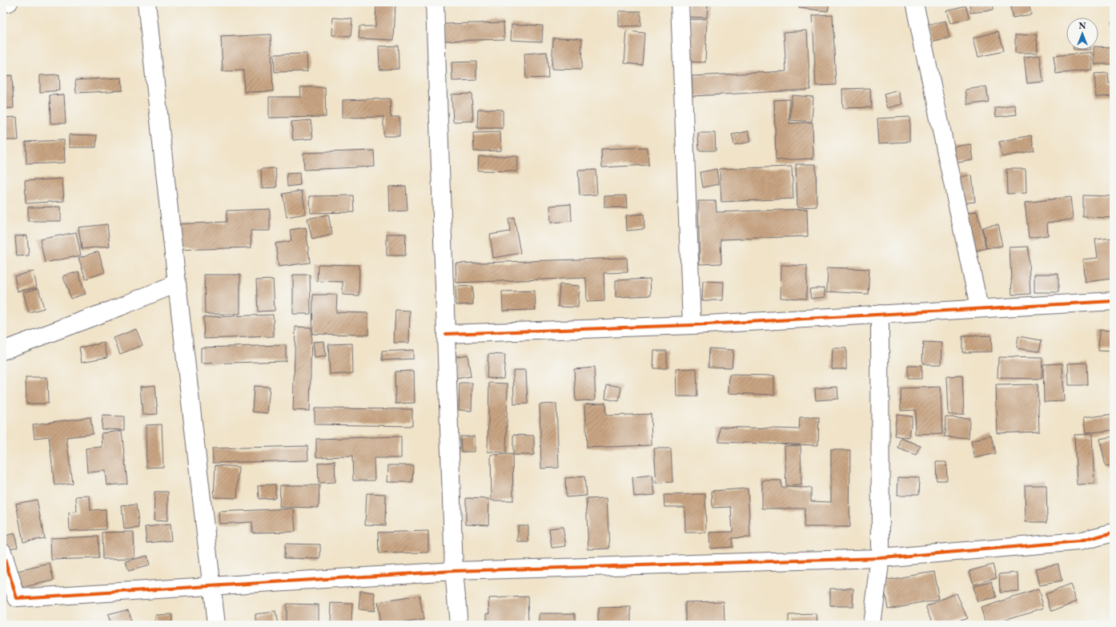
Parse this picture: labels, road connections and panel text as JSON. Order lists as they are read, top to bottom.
{
  "north": "top"
}
